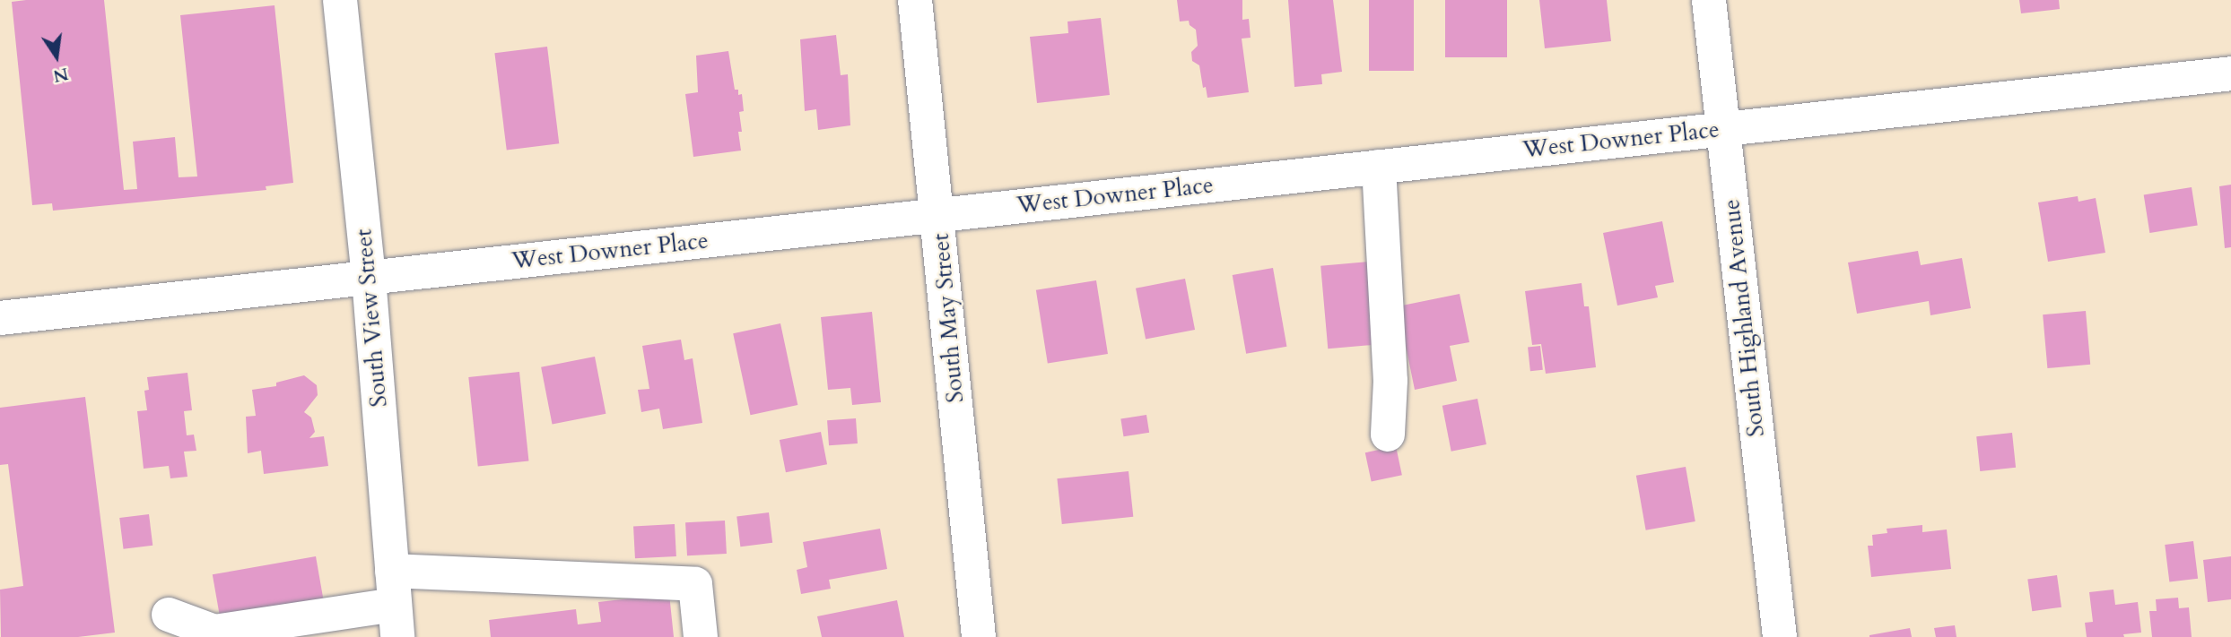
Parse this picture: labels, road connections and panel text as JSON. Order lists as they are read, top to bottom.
{
  "streets": {
    "street": [
      "West Downer Place",
      "South View Street",
      "South May Street",
      "South Highland Avenue"
    ]
  },
  "crossings": [
    ["West Downer Place", "South View Street"],
    ["West Downer Place", "South May Street"],
    ["West Downer Place", "South Highland Avenue"]
  ],
  "north": "bottom"
}
